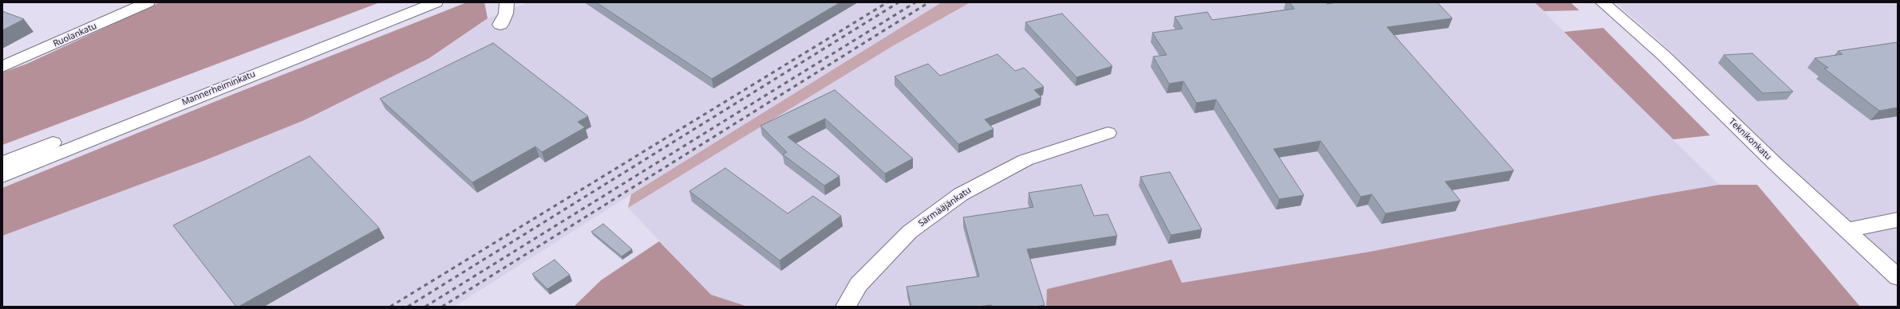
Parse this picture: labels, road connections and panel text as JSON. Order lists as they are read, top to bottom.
{
  "streets": {
    "street": [
      "Ruolankatu",
      "Mannerheiminkatu",
      "Teknikonkatu",
      "Särmääjänkatu"
    ]
  }
}
